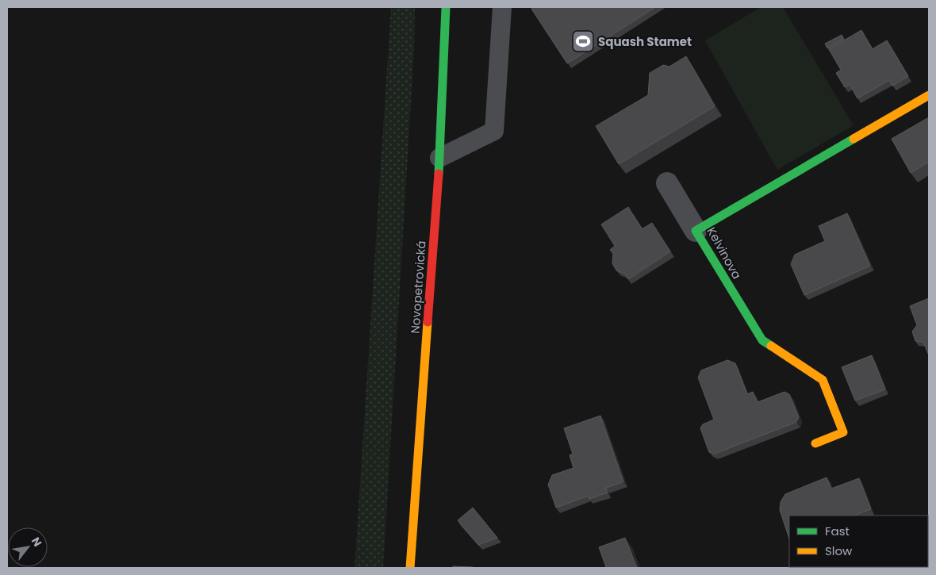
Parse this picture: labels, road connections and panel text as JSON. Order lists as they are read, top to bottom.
{
  "streets": {
    "main road": ["Kelvinova", "Novopetrovická"]
  },
  "places": {
    "sports": ["Squash Stamet"]
  },
  "legend": ["Fast", "Slow"],
  "north": "top right"
}
